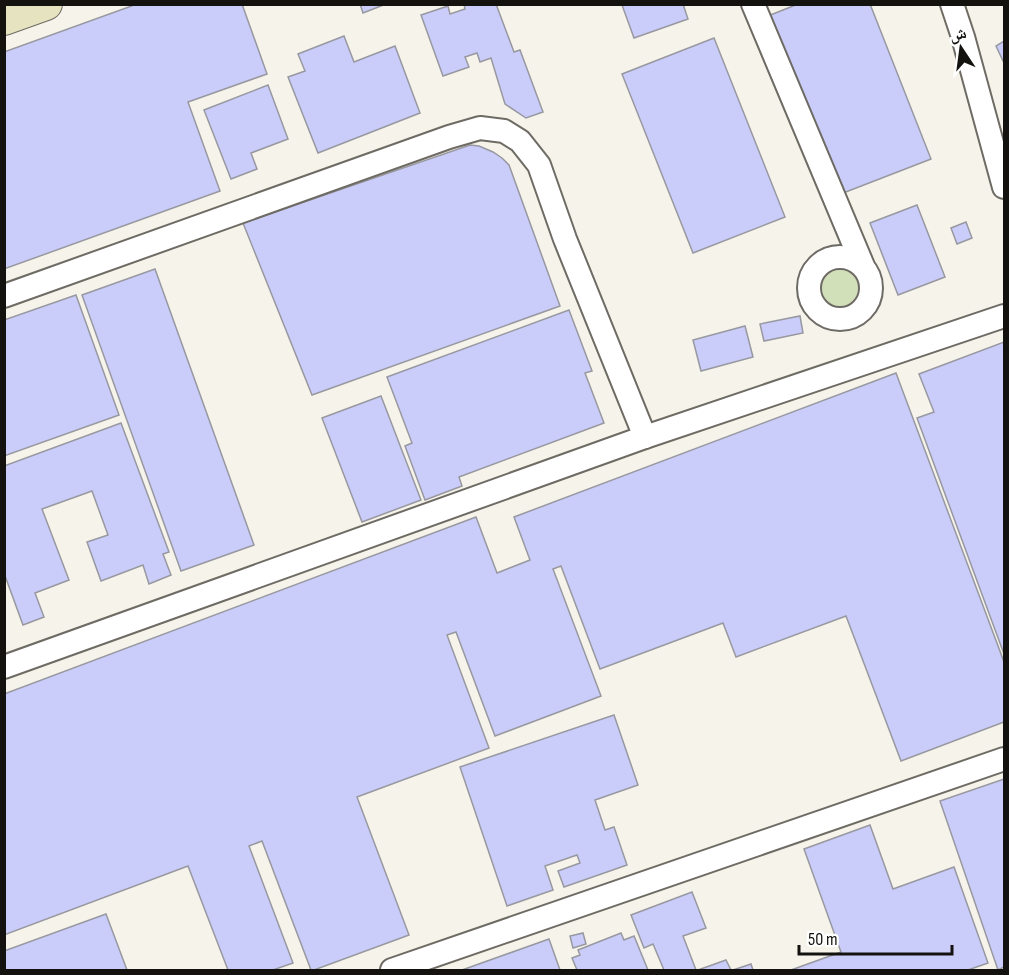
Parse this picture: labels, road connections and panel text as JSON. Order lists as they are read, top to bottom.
{
  "scale_bar": "50 m",
  "north": "top"
}
